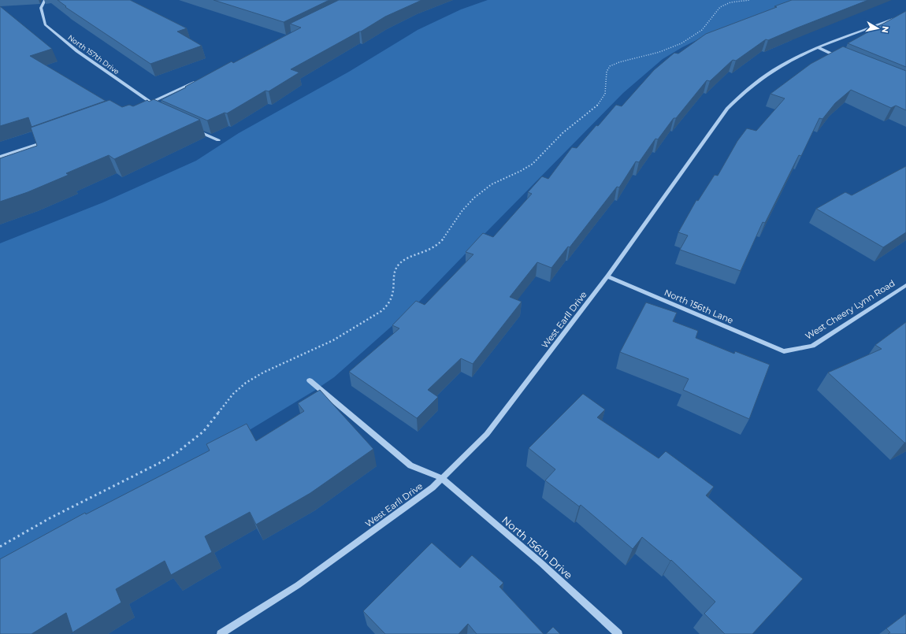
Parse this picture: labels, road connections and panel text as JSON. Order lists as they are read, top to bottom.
{
  "streets": {
    "street": [
      "North 157th Drive",
      "North 156th Lane",
      "West Cheery Lynn Road",
      "West Earll Drive",
      "North 156th Drive"
    ]
  },
  "crossings": [
    ["North 156th Lane", "West Cheery Lynn Road"],
    ["North 156th Lane", "West Earll Drive"],
    ["West Earll Drive", "North 156th Drive"]
  ],
  "north": "right"
}
